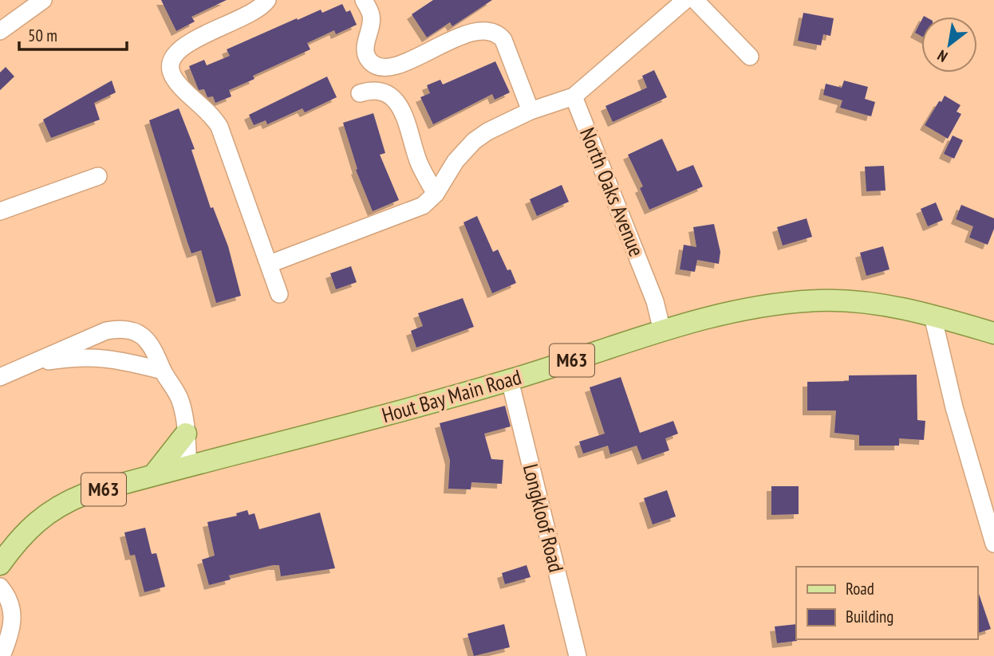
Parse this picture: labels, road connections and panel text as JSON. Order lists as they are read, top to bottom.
{
  "streets": {
    "main road": ["M63", "Hout Bay Main Road"],
    "street": ["North Oaks Avenue", "Longkloof Road"]
  },
  "crossings": [
    ["North Oaks Avenue", "Hout Bay Main Road"],
    ["Hout Bay Main Road", "Longkloof Road"]
  ],
  "legend": ["Road", "Building"],
  "scale_bar": "50 m",
  "north": "bottom left"
}
